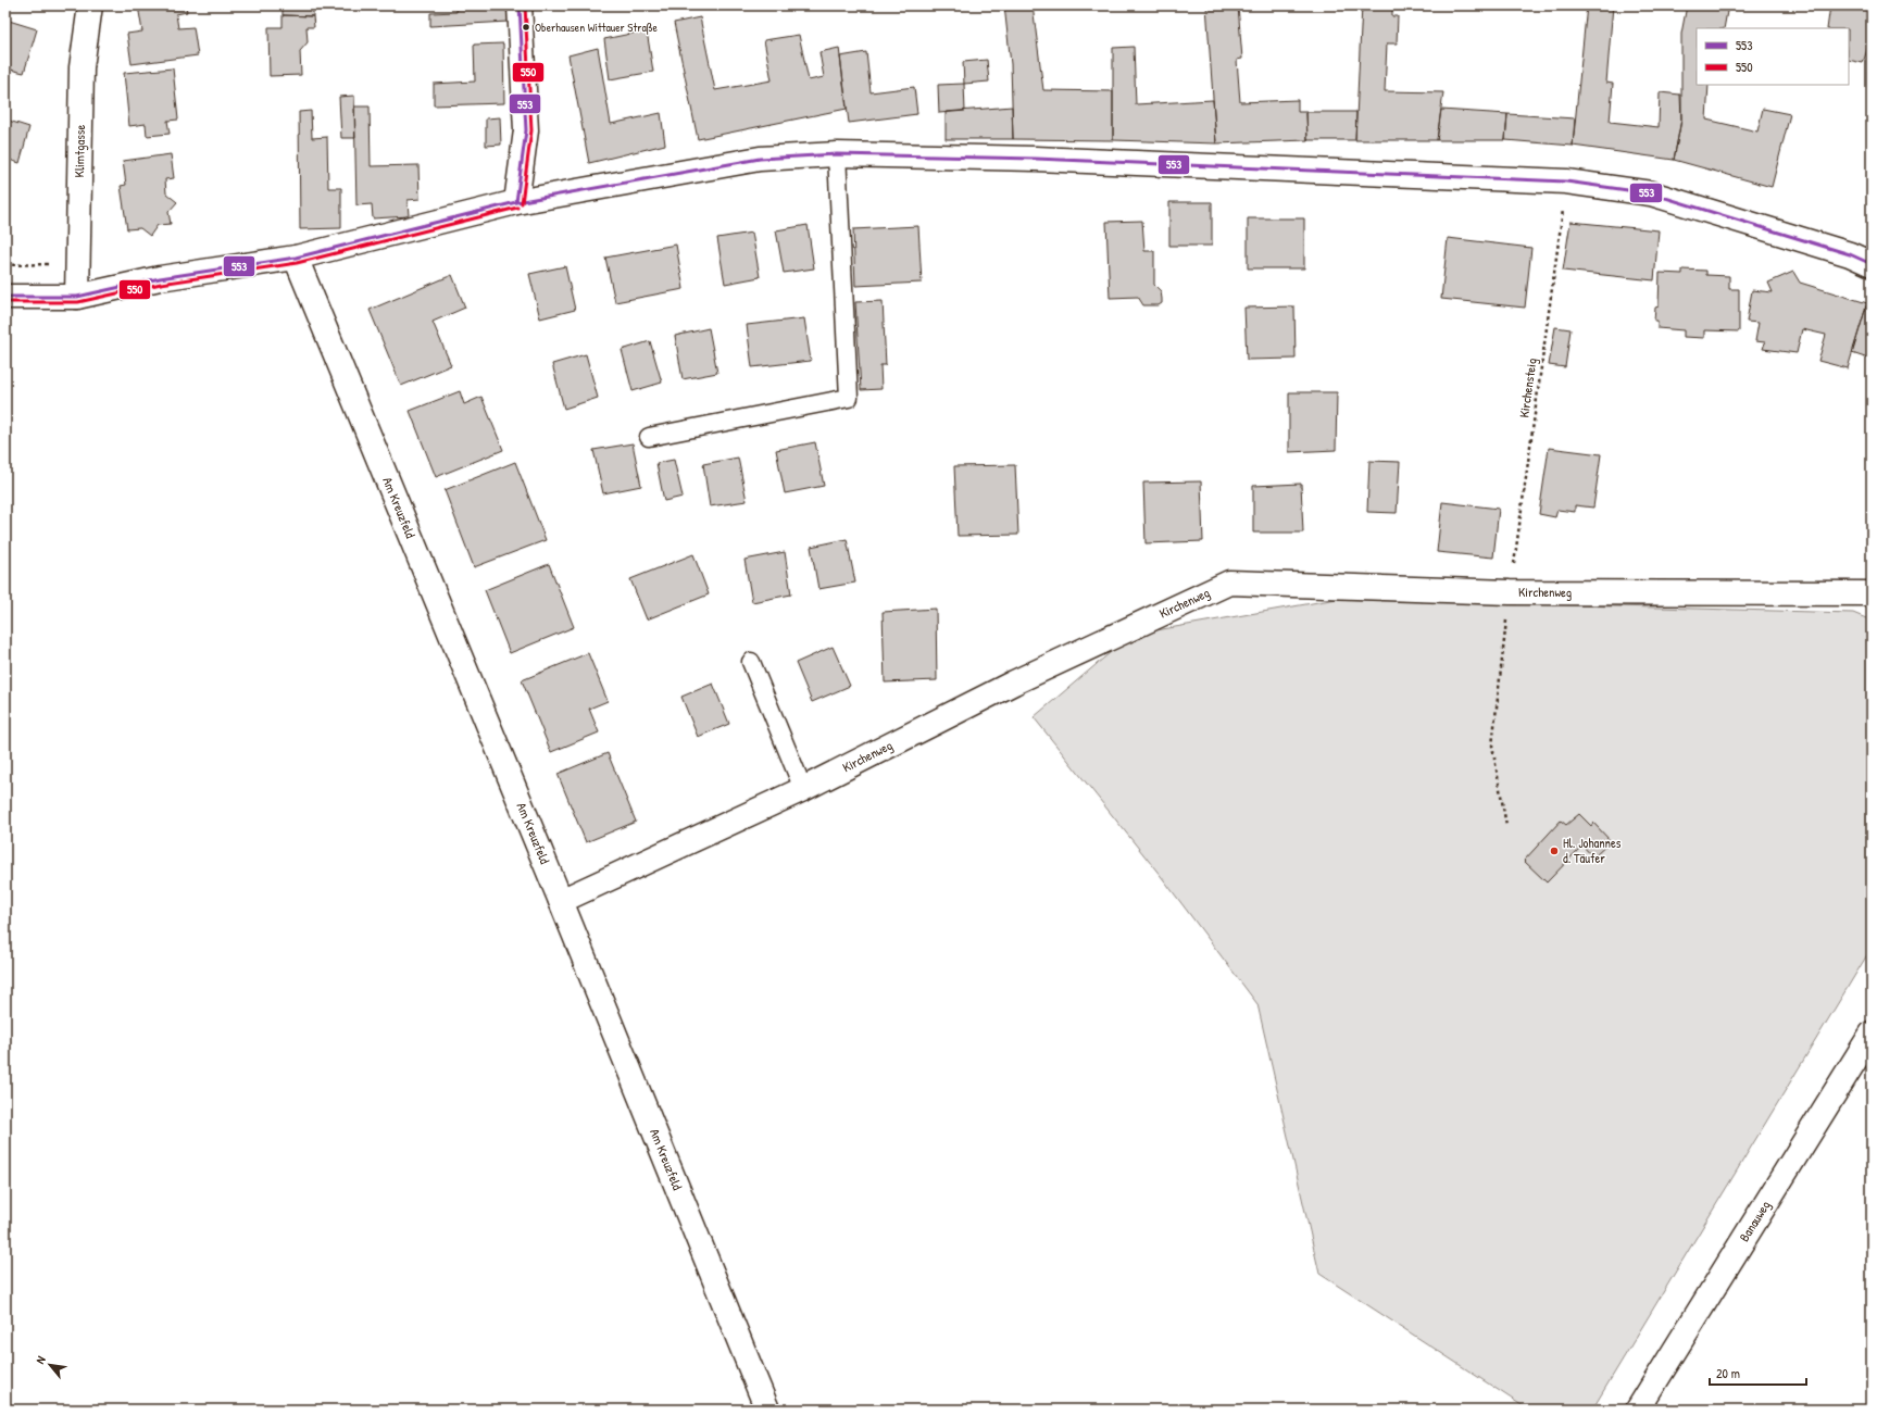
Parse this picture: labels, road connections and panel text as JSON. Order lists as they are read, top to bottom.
{
  "streets": {
    "street": [
      "Klimtgasse",
      "Am Kreuzfeld",
      "Kirchenweg",
      "Banauweg"
    ],
    "path": ["Kirchensteig"]
  },
  "crossings": [
    ["Am Kreuzfeld", "Kirchenweg"]
  ],
  "places": ["Oberhausen Wittauer Straße", "Hl. Johannes d. Täufer"],
  "lines": ["transit line 553", "transit line 550"],
  "legend": ["553", "550"],
  "scale_bar": "20 m",
  "north": "top left"
}
